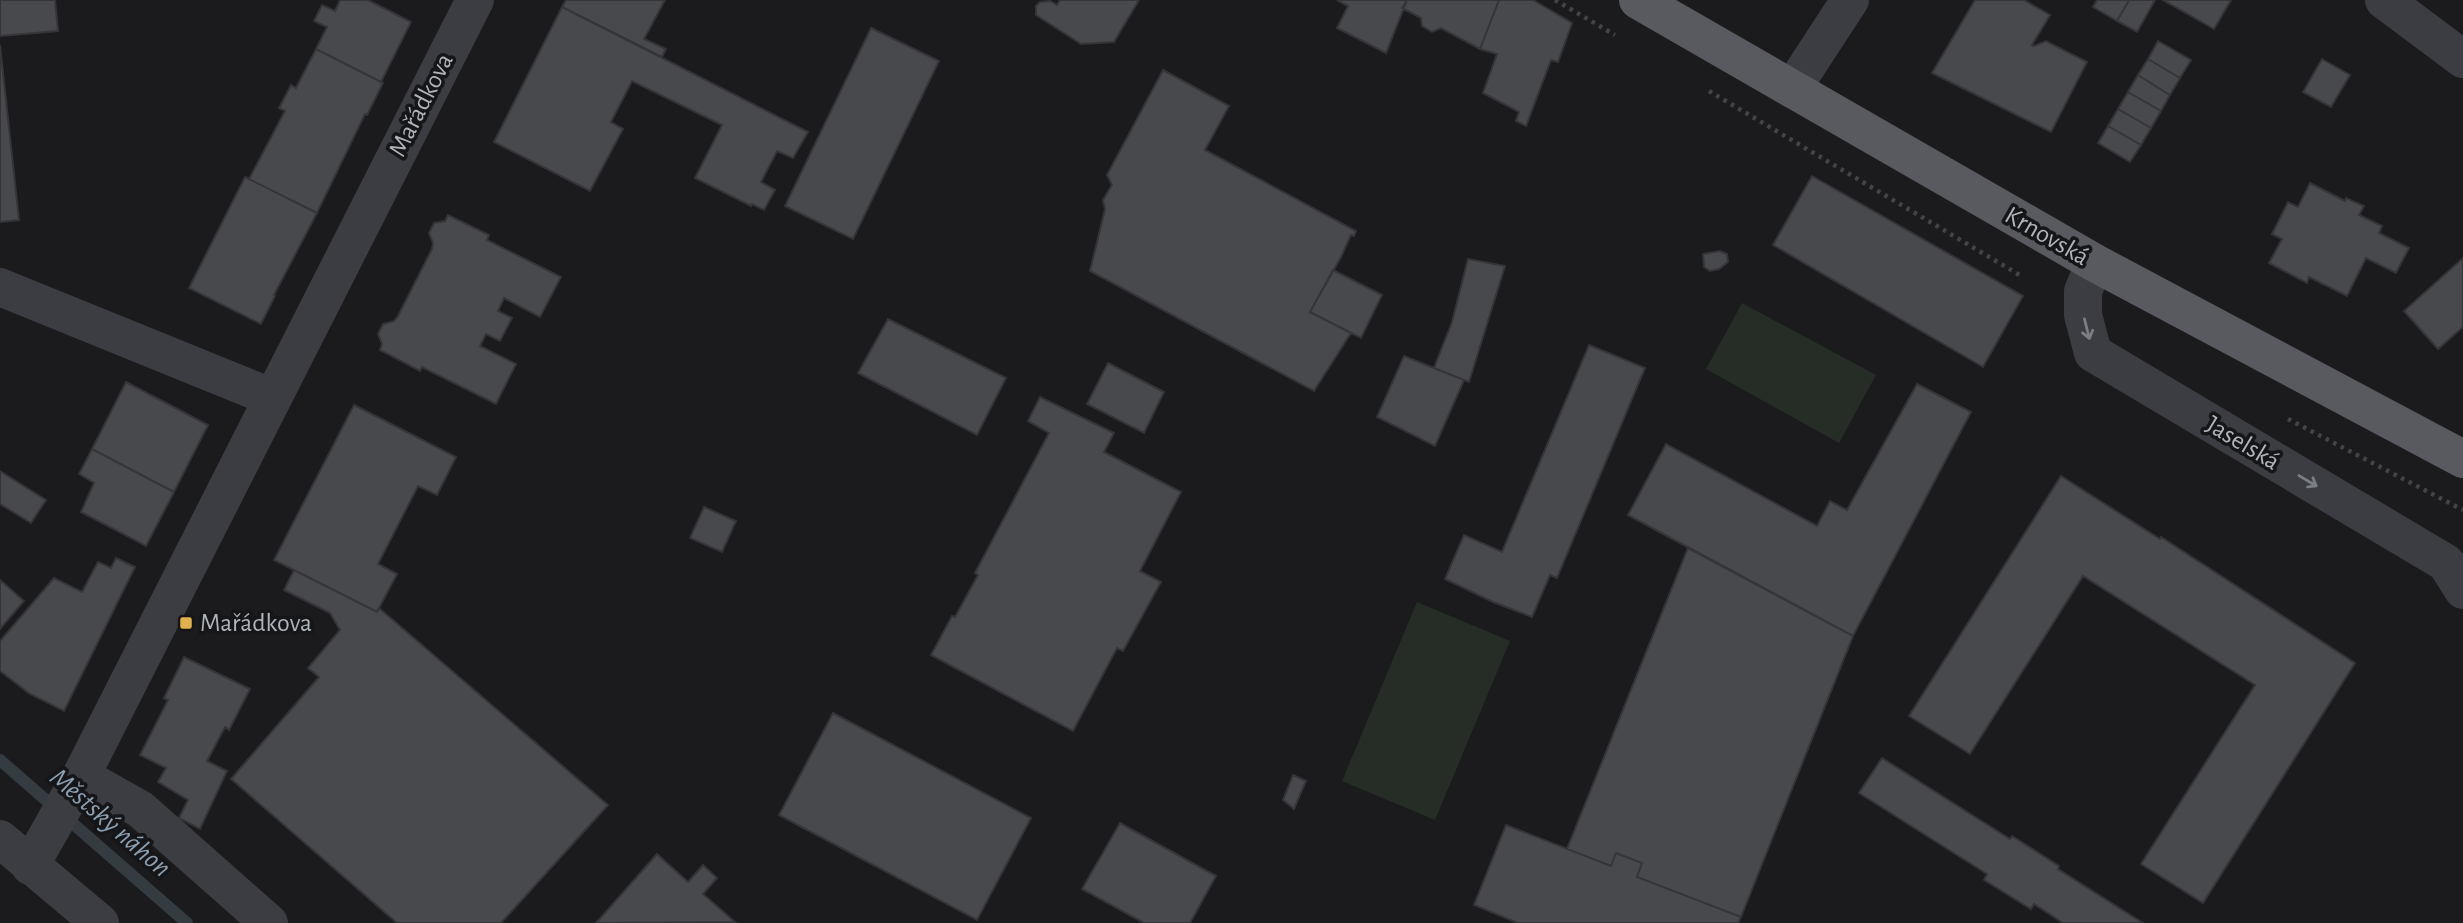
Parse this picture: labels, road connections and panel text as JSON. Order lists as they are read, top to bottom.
{
  "streets": {
    "main road": ["Krnovská"],
    "street": ["Mařádkova", "Jaselská"]
  },
  "crossings": [
    ["Krnovská", "Jaselská"]
  ],
  "one_way": ["Jaselská"],
  "water": ["Městský náhon"],
  "places": {
    "transit": ["Mařádkova"]
  }
}
